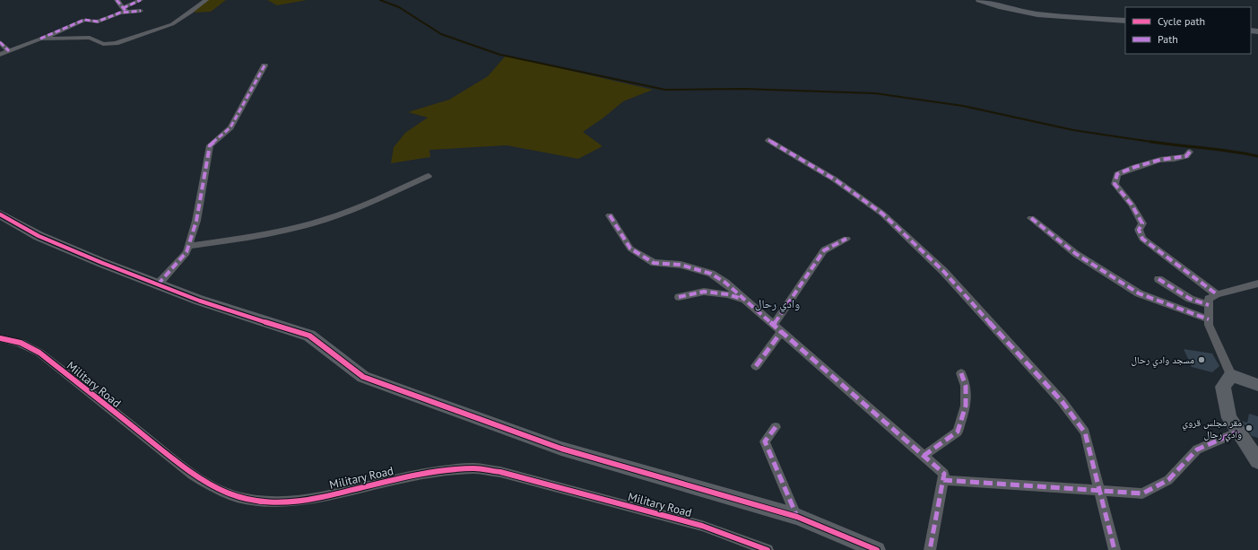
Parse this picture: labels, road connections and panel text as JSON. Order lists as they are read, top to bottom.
{
  "streets": {
    "street": ["Military Road"]
  },
  "districts": ["وادي رحال"],
  "places": ["مسجد وادي رحال", "مقر مجلس قروي وادي رحال"],
  "legend": ["Cycle path", "Path"]
}
